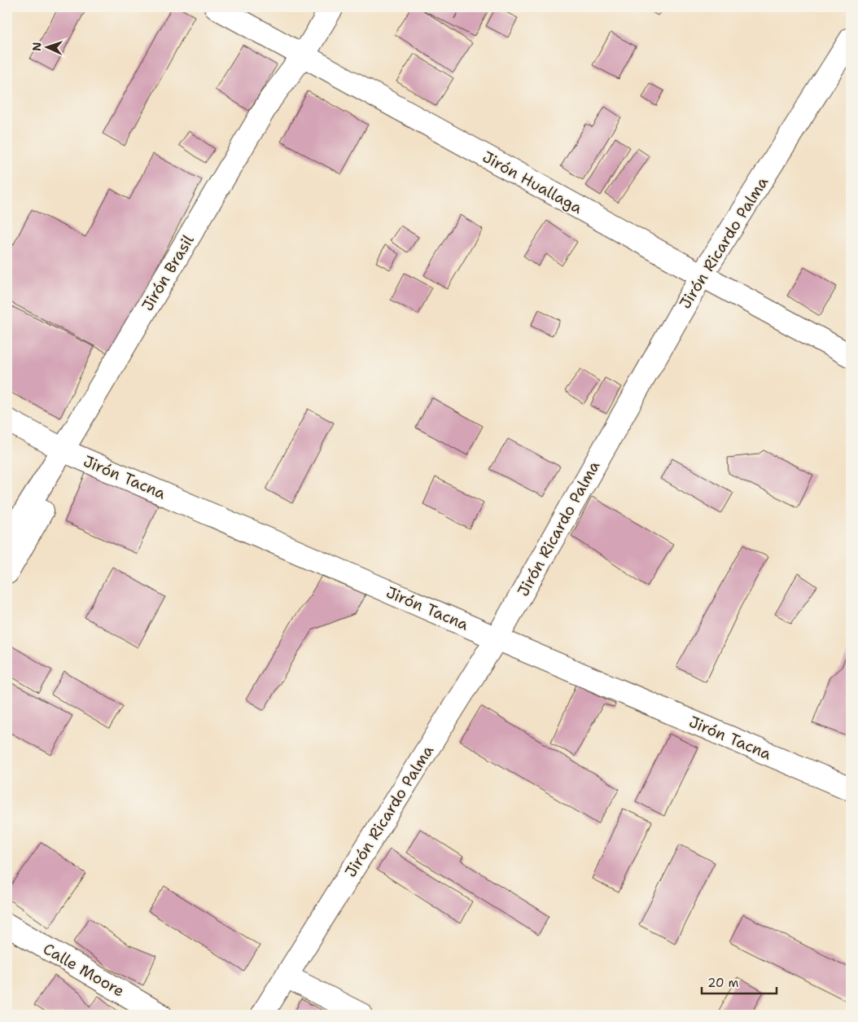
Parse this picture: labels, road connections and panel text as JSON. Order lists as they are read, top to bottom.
{
  "streets": {
    "street": [
      "Jirón Huallaga",
      "Jirón Ricardo Palma",
      "Jirón Brasil",
      "Jirón Tacna",
      "Calle Moore"
    ]
  },
  "crossings": [
    ["Jirón Huallaga", "Jirón Ricardo Palma"],
    ["Jirón Huallaga", "Jirón Brasil"],
    ["Jirón Ricardo Palma", "Jirón Tacna"],
    ["Jirón Brasil", "Jirón Tacna"]
  ],
  "scale_bar": "20 m",
  "north": "left"
}
